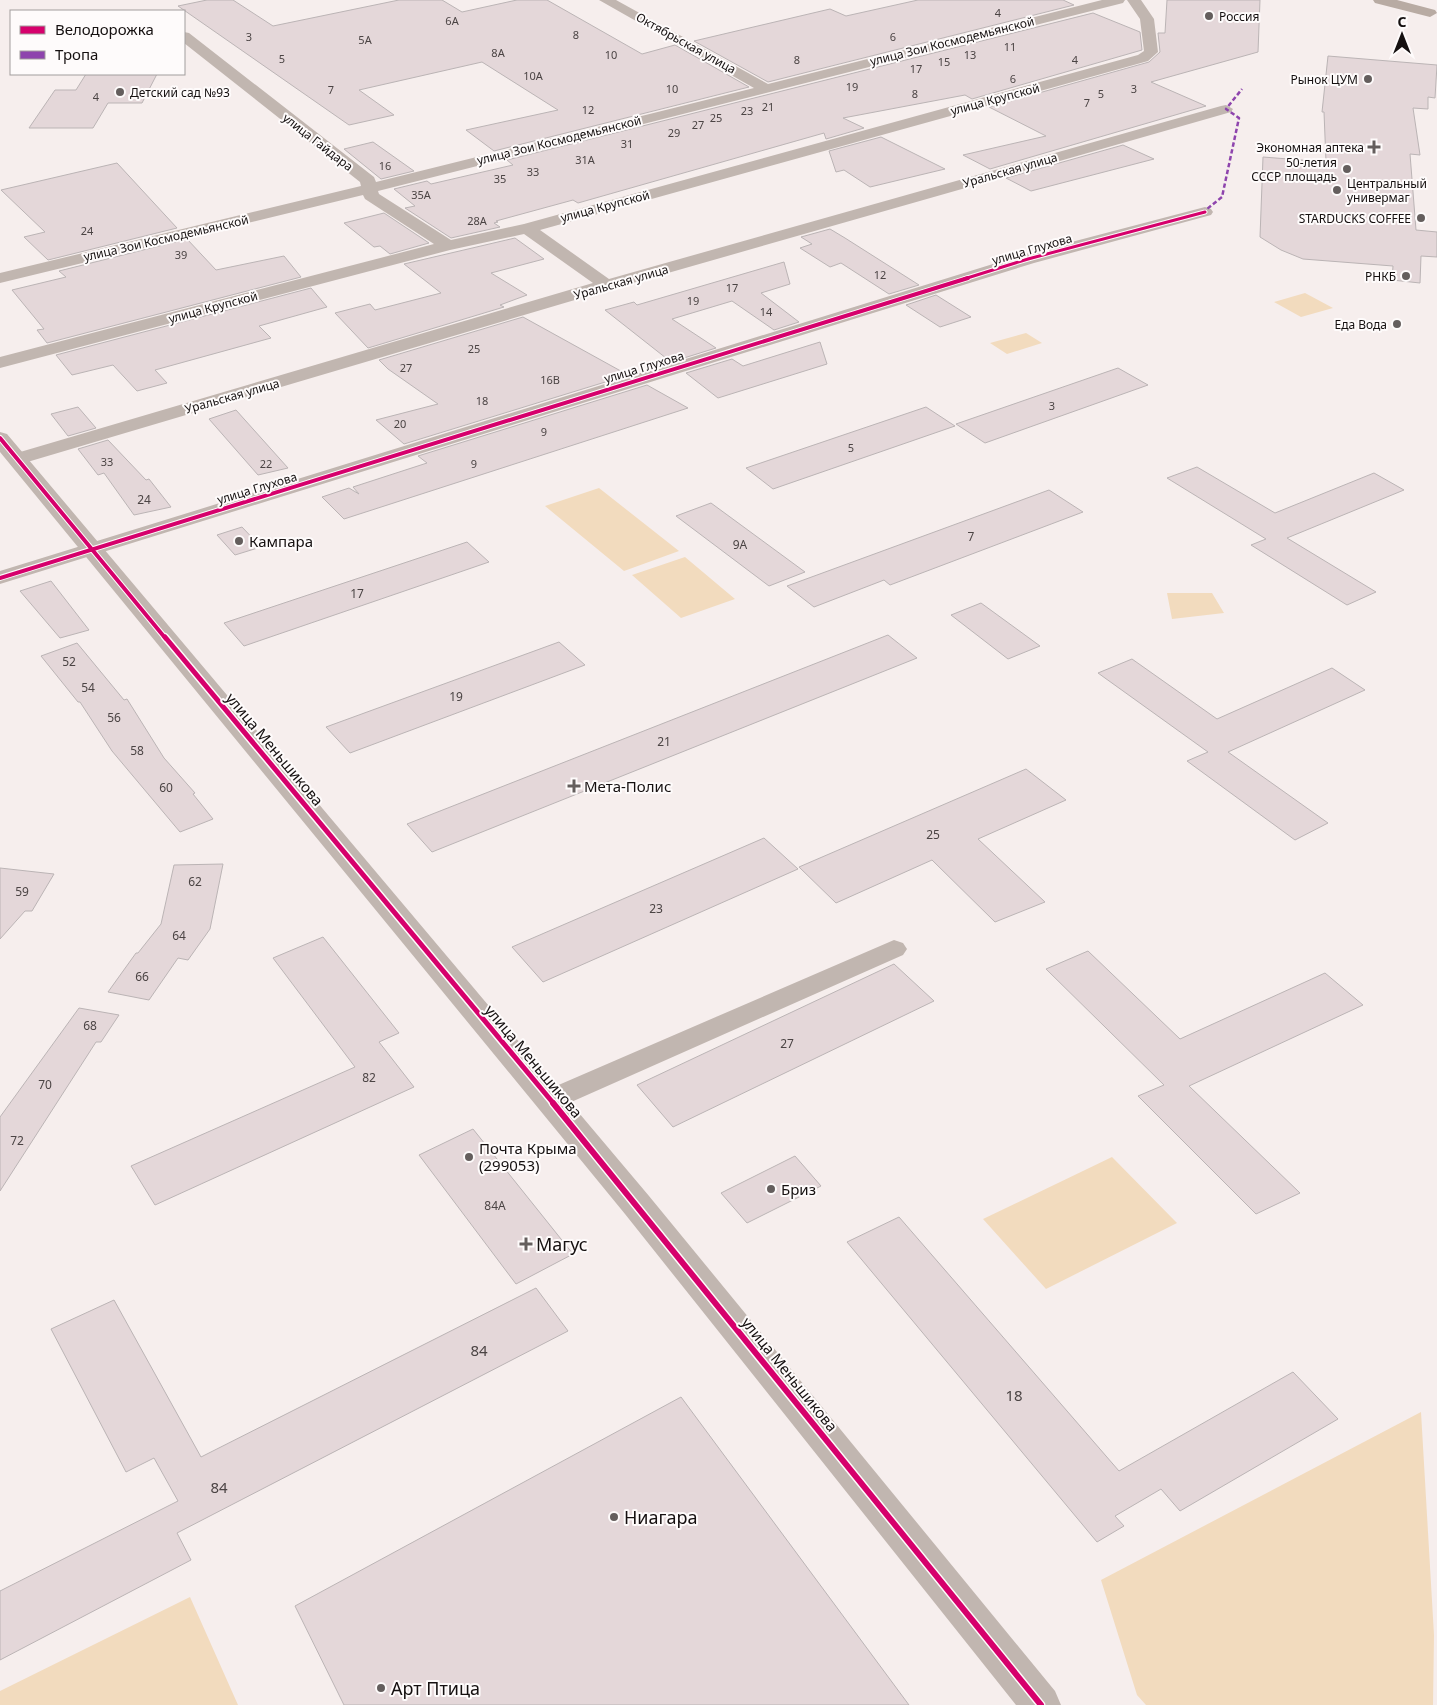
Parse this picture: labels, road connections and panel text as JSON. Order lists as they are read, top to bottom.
{
  "streets": {
    "street": [
      "улица Зои Космодемьянской",
      "Октябрьская улица",
      "улица Крупской",
      "улица Гайдара",
      "Уральская улица",
      "улица Глухова",
      "улица Меньшикова"
    ]
  },
  "crossings": [
    ["улица Зои Космодемьянской", "Октябрьская улица"],
    ["улица Зои Космодемьянской", "улица Гайдара"],
    ["улица Крупской", "улица Гайдара"],
    ["Уральская улица", "улица Меньшикова"],
    ["улица Глухова", "улица Меньшикова"]
  ],
  "places": {
    "other": [
      "Россия",
      "Рынок ЦУМ",
      "Детский сад №93",
      "50-летия СССР площадь",
      "Центральный универмаг",
      "STARDUCKS COFFEE",
      "РНКБ",
      "Еда Вода",
      "Кампара",
      "Почта Крыма (299053)",
      "Бриз",
      "Ниагара",
      "Арт Птица"
    ],
    "health": ["Экономная аптека", "Мета-Полис", "Магус"]
  },
  "house_numbers": [
    "4",
    "6А",
    "8",
    "3",
    "6",
    "5А",
    "11",
    "8А",
    "10",
    "13",
    "5",
    "8",
    "4",
    "15",
    "17",
    "10А",
    "6",
    "19",
    "10",
    "3",
    "7",
    "8",
    "5",
    "4",
    "7",
    "21",
    "12",
    "23",
    "25",
    "27",
    "29",
    "31",
    "31А",
    "16",
    "33",
    "35",
    "35А",
    "28А",
    "24",
    "39",
    "12",
    "17",
    "19",
    "14",
    "25",
    "27",
    "16В",
    "18",
    "3",
    "20",
    "9",
    "5",
    "33",
    "22",
    "9",
    "24",
    "7",
    "9А",
    "17",
    "52",
    "54",
    "19",
    "56",
    "21",
    "58",
    "60",
    "25",
    "62",
    "59",
    "23",
    "64",
    "66",
    "68",
    "27",
    "82",
    "70",
    "72",
    "84А",
    "84",
    "18",
    "84"
  ],
  "legend": ["Велодорожка", "Тропа"],
  "north": "top"
}
